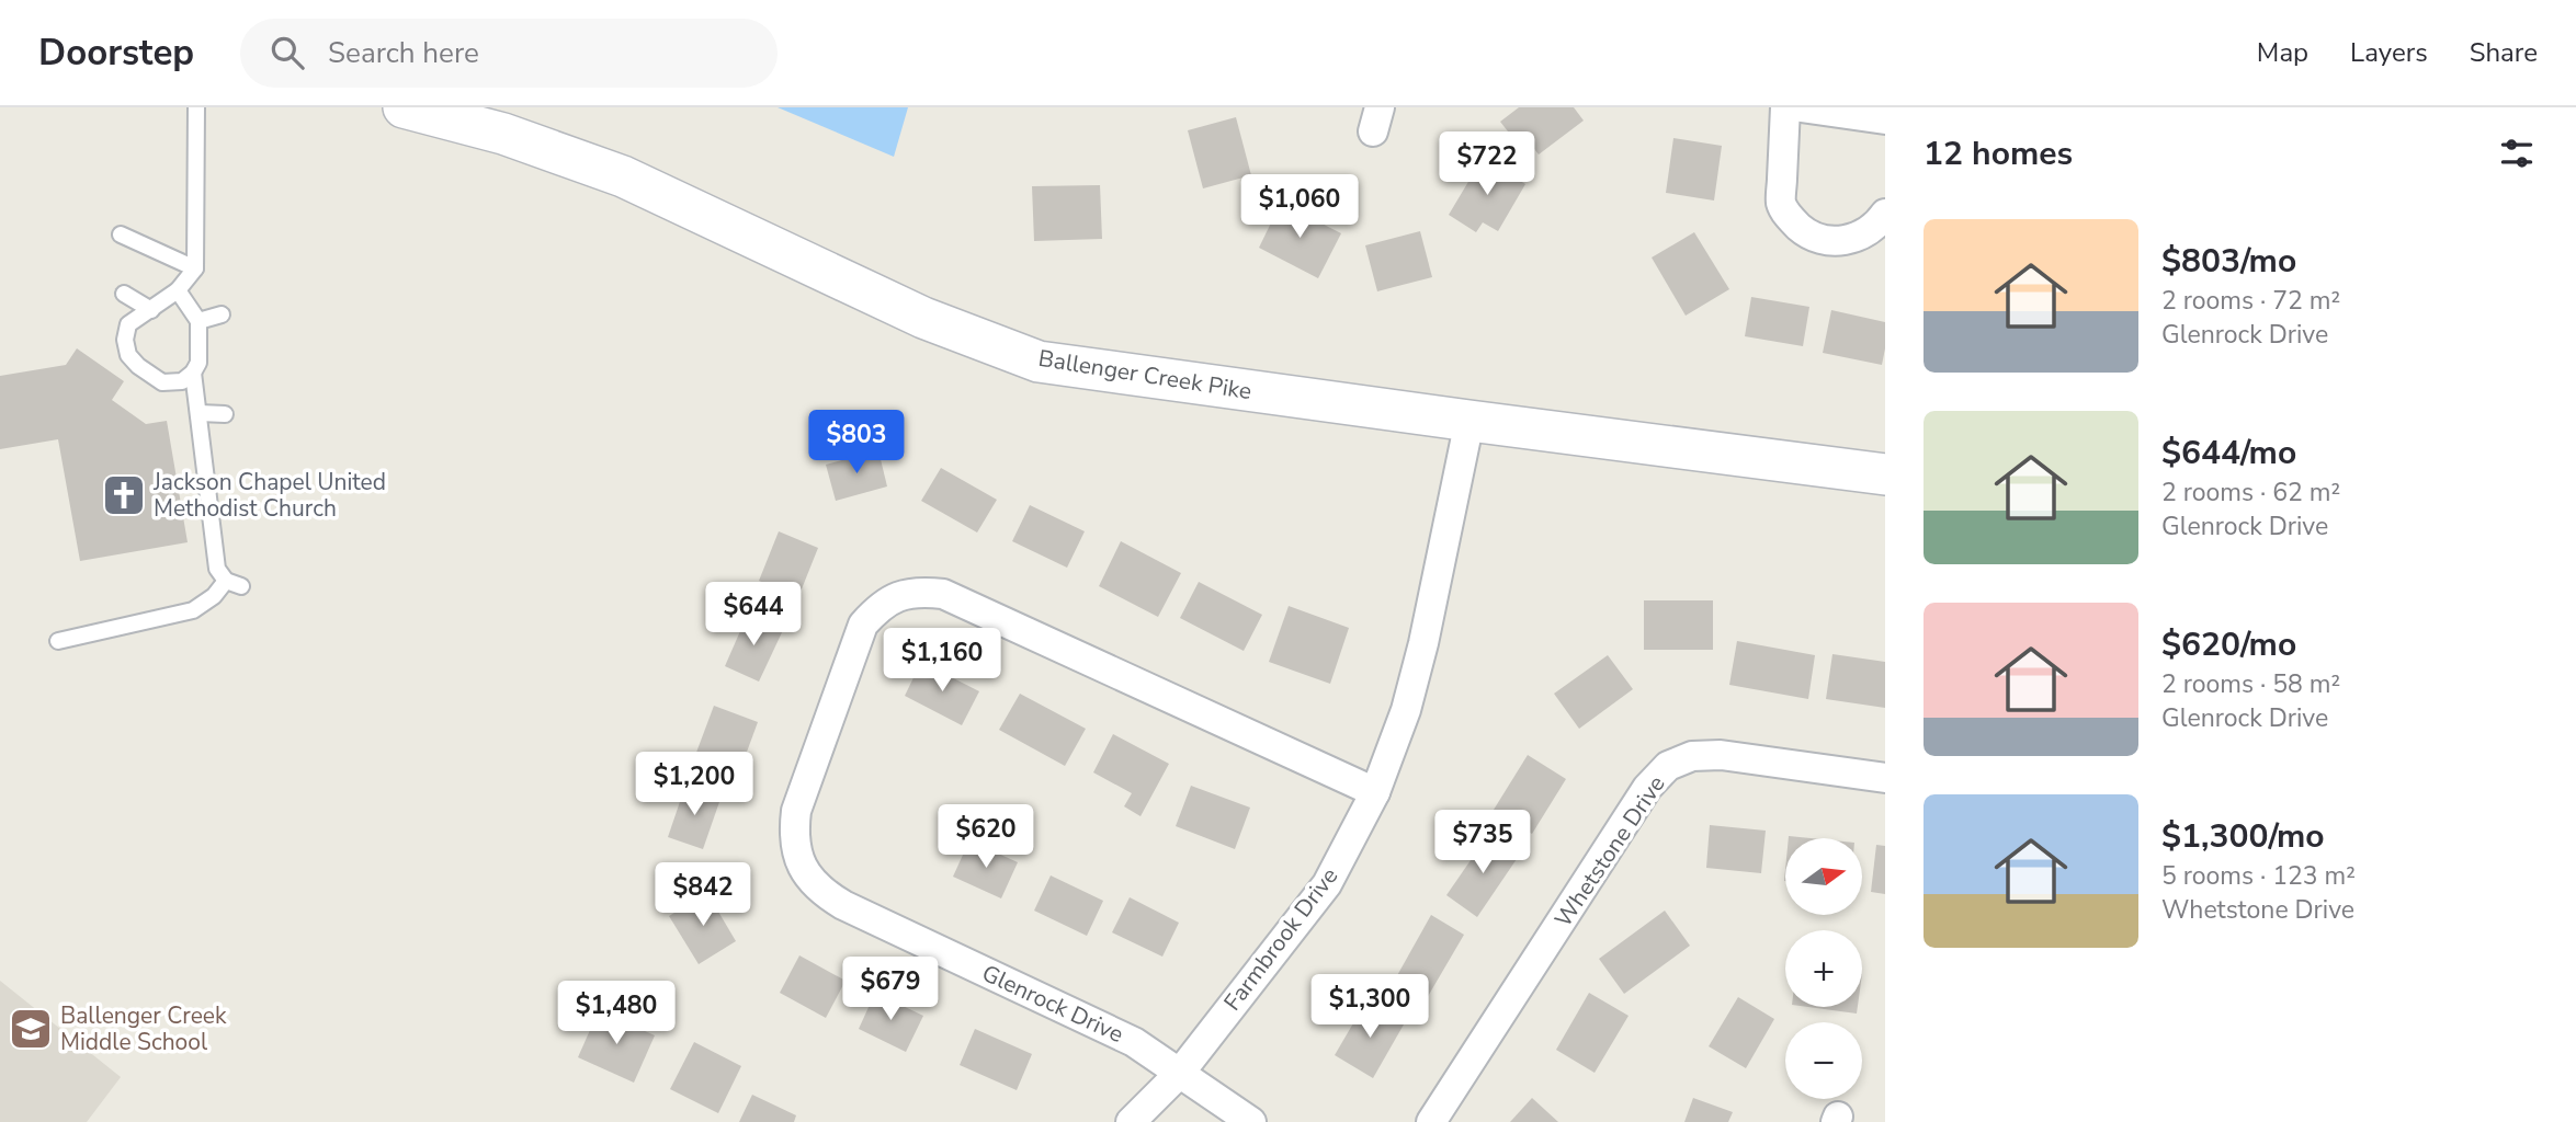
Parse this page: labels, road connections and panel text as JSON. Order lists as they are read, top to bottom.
{
  "streets": {
    "main road": ["Ballenger Creek Pike"],
    "street": ["Whetstone Drive", "Farmbrook Drive", "Glenrock Drive"]
  },
  "crossings": [
    ["Ballenger Creek Pike", "Farmbrook Drive"],
    ["Farmbrook Drive", "Glenrock Drive"]
  ],
  "places": {
    "church": ["Jackson Chapel United Methodist Church"],
    "school or university": ["Ballenger Creek Middle School"]
  },
  "north": "right",
  "page": {
    "header": "Doorstep",
    "search": "Search here",
    "nav": ["Map", "Layers", "Share"],
    "heading": "12 homes",
    "price": [
      "$722",
      "$1,060",
      "$803",
      "$644",
      "$1,160",
      "$1,200",
      "$620",
      "$735",
      "$842",
      "$679",
      "$1,300",
      "$1,480"
    ],
    "list": [
      {
        "name": "$803/mo",
        "note": "2 rooms · 72 m² · Glenrock Drive"
      },
      {
        "name": "$644/mo",
        "note": "2 rooms · 62 m² · Glenrock Drive"
      },
      {
        "name": "$620/mo",
        "note": "2 rooms · 58 m² · Glenrock Drive"
      },
      {
        "name": "$1,300/mo",
        "note": "5 rooms · 123 m² · Whetstone Drive"
      }
    ],
    "map_buttons": ["+", "−"]
  }
}
